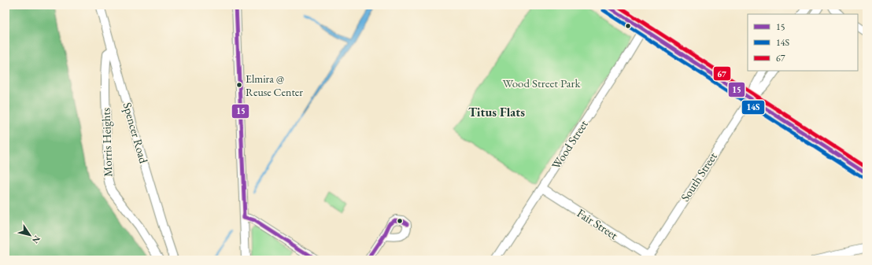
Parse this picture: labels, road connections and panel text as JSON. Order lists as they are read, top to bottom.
{
  "streets": {
    "street": [
      "Spencer Road",
      "Morris Heights",
      "Wood Street",
      "South Street",
      "Fair Street"
    ]
  },
  "crossings": [
    ["Spencer Road", "Morris Heights"],
    ["Wood Street", "Fair Street"],
    ["South Street", "Fair Street"]
  ],
  "districts": ["Titus Flats"],
  "parks": ["Wood Street Park"],
  "places": ["Elmira @ Reuse Center"],
  "lines": ["transit line 15", "transit line 67", "transit line 14S"],
  "legend": ["15", "14S", "67"],
  "north": "bottom right"
}
